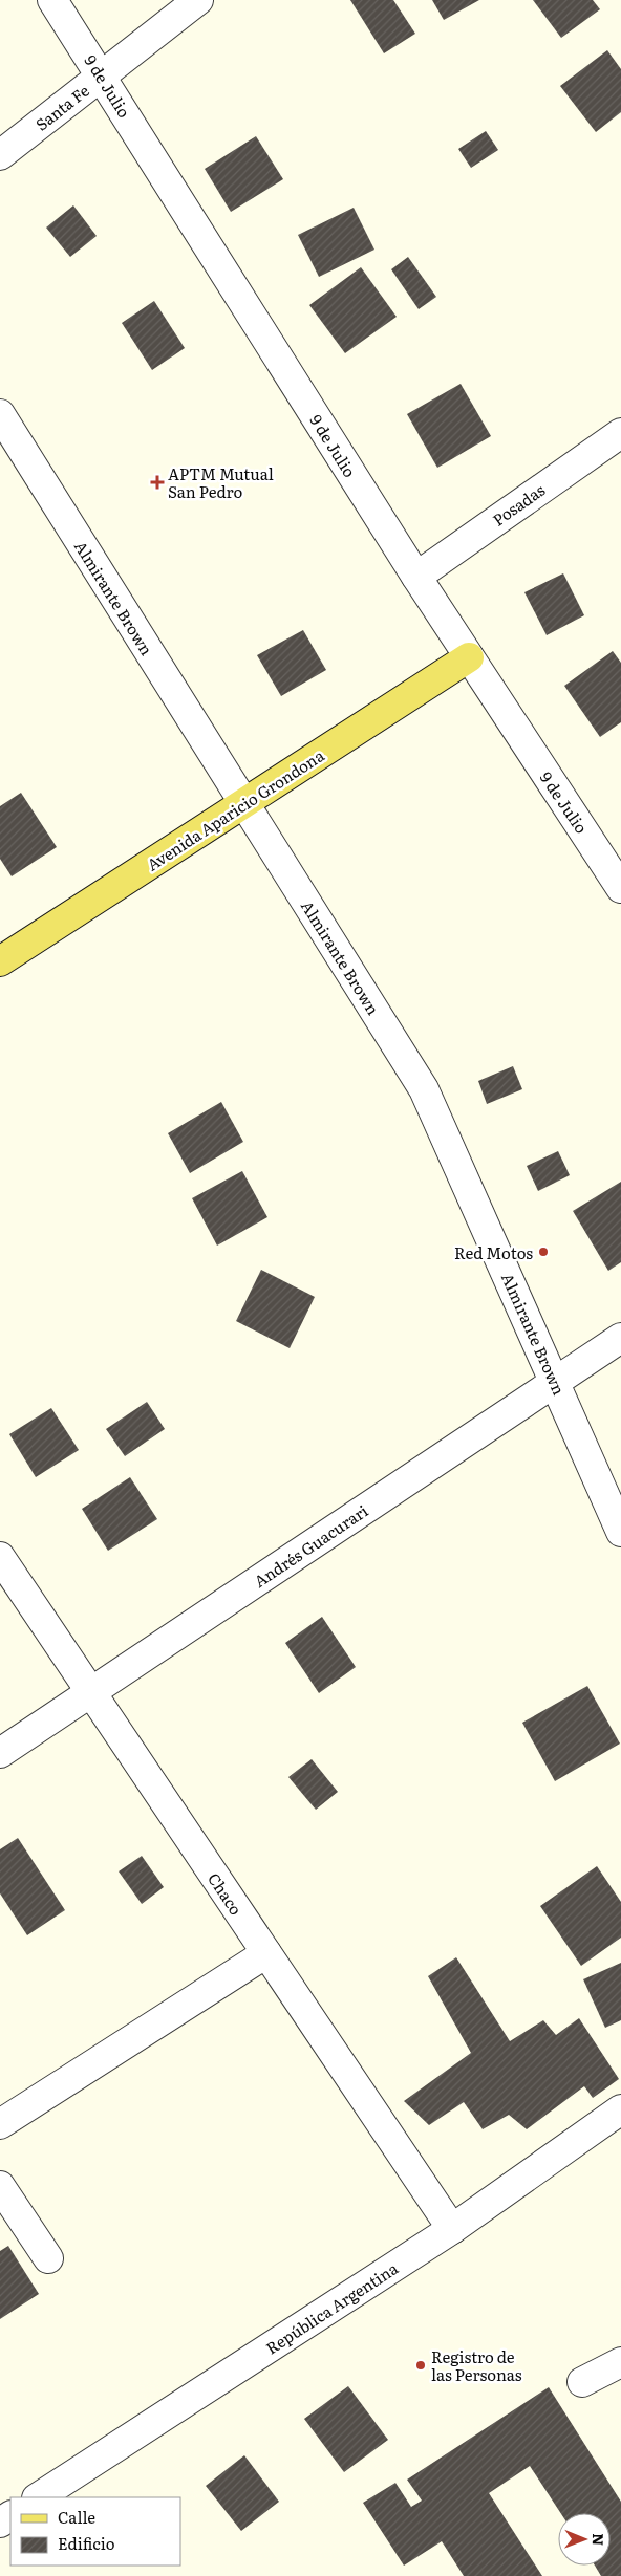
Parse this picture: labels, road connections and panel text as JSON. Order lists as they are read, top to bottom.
{
  "streets": {
    "main road": ["Avenida Aparicio Grondona"],
    "street": [
      "9 de Julio",
      "Santa Fe",
      "Posadas",
      "Almirante Brown",
      "Andrés Guacurari",
      "Chaco",
      "República Argentina"
    ]
  },
  "crossings": [
    ["9 de Julio", "Santa Fe"],
    ["9 de Julio", "Posadas"],
    ["9 de Julio", "Avenida Aparicio Grondona"],
    ["Almirante Brown", "Avenida Aparicio Grondona"],
    ["Almirante Brown", "Andrés Guacurari"],
    ["Andrés Guacurari", "Chaco"],
    ["Chaco", "República Argentina"]
  ],
  "places": {
    "health": ["APTM Mutual San Pedro"],
    "other": ["Red Motos", "Registro de las Personas"]
  },
  "legend": ["Calle", "Edificio"],
  "north": "right"
}
